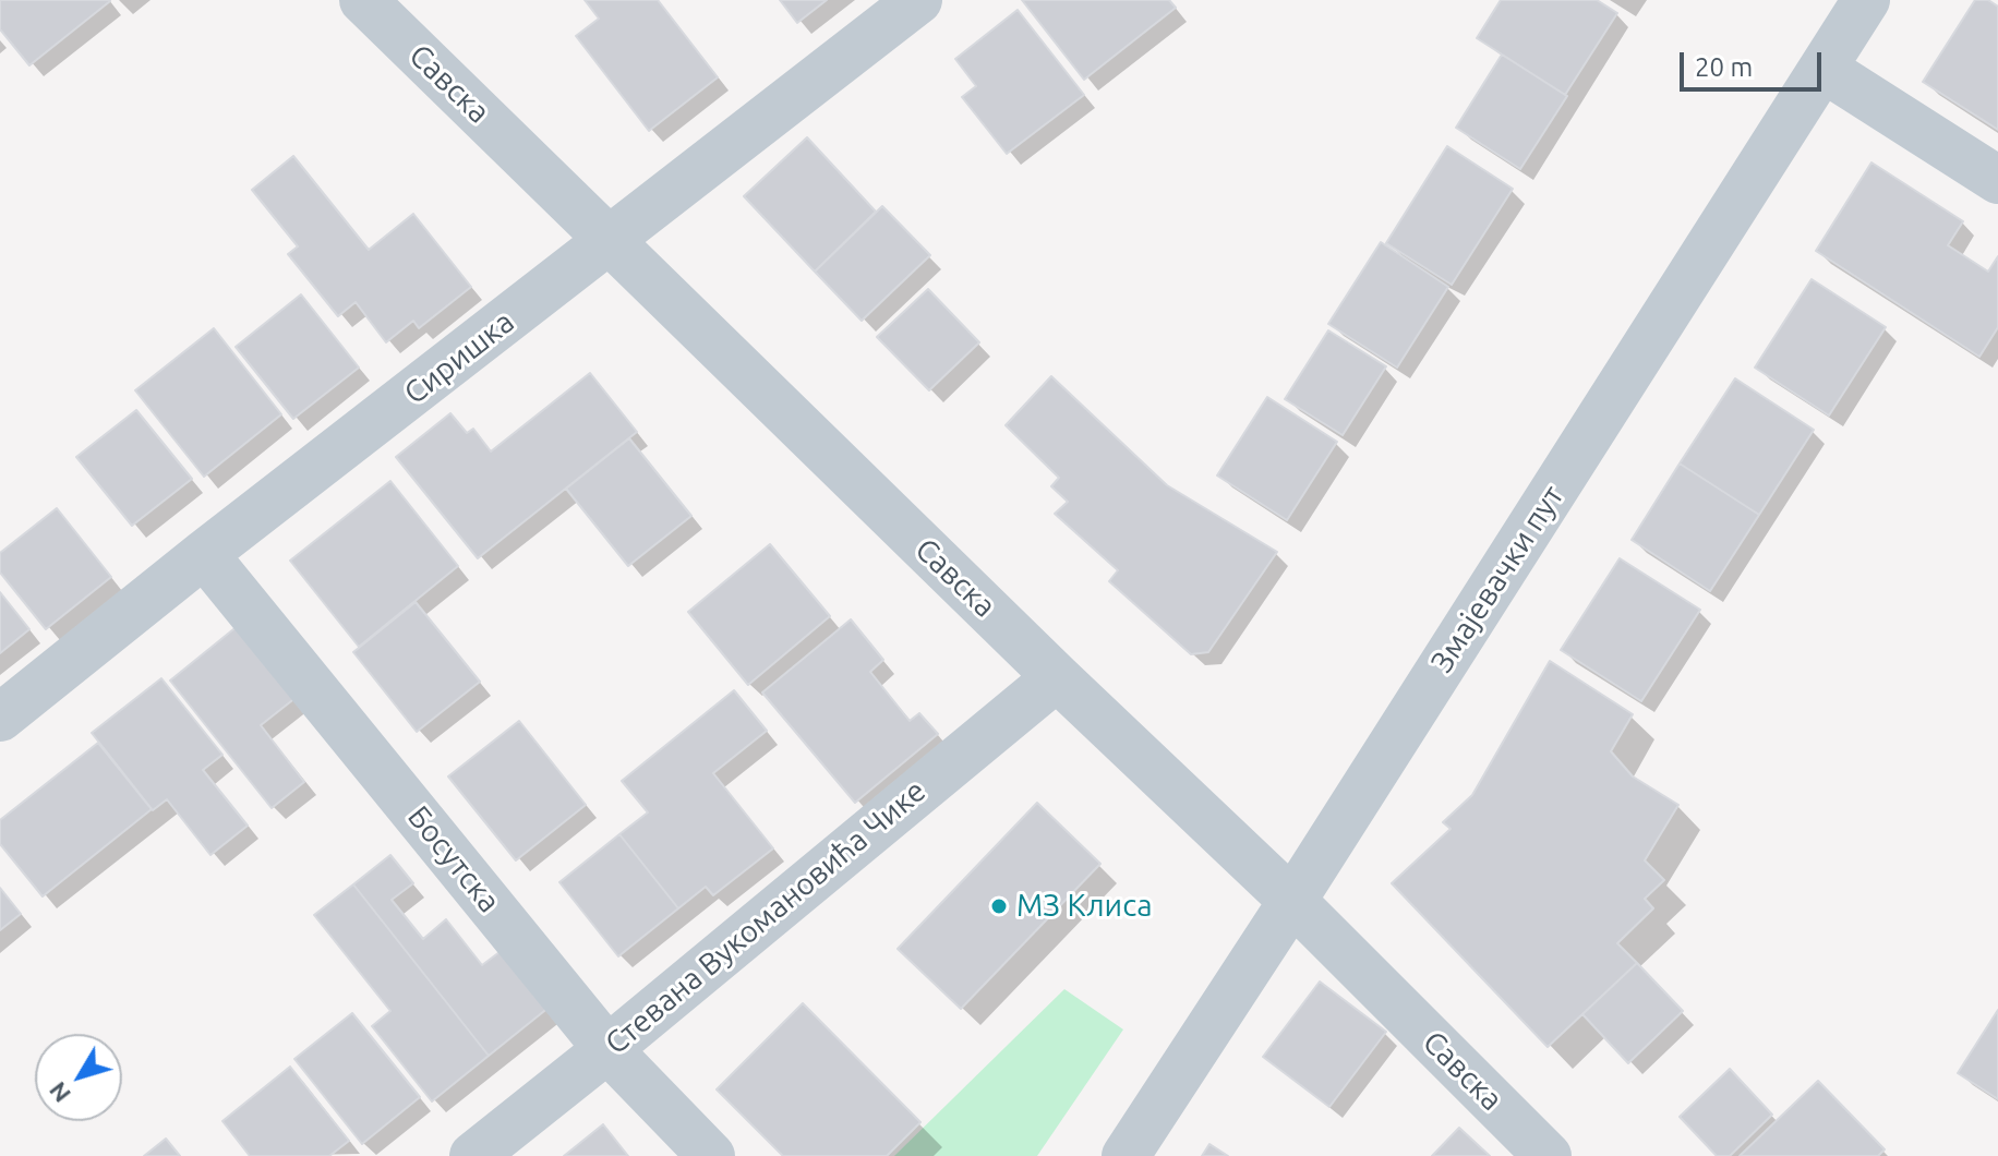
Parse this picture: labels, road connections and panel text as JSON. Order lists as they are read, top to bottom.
{
  "streets": {
    "street": [
      "Савска",
      "Сиришка",
      "Змајевачки пут",
      "Босутска",
      "Стевана Вукомановића Чике"
    ]
  },
  "crossings": [
    ["Савска", "Сиришка"],
    ["Савска", "Змајевачки пут"],
    ["Савска", "Стевана Вукомановића Чике"],
    ["Сиришка", "Босутска"],
    ["Босутска", "Стевана Вукомановића Чике"]
  ],
  "places": ["МЗ Клиса"],
  "scale_bar": "20 m",
  "north": "bottom left"
}
